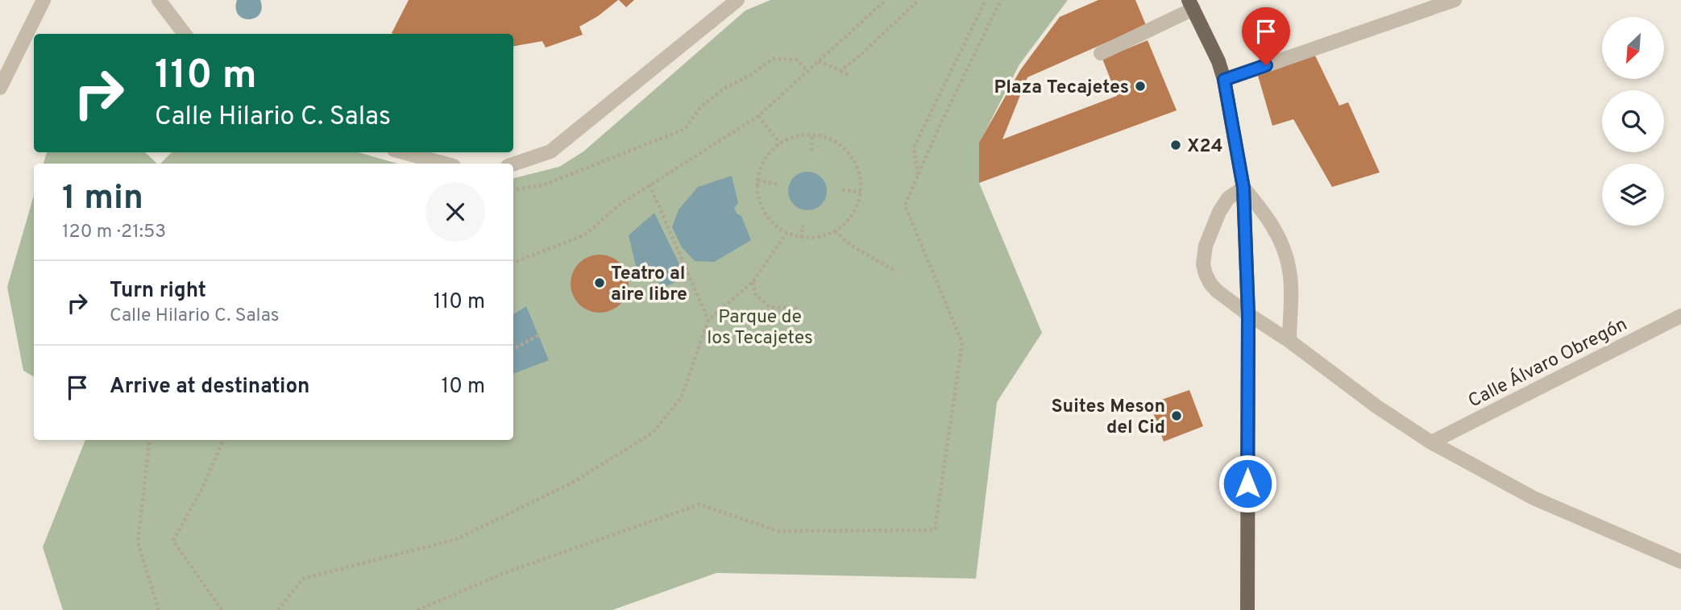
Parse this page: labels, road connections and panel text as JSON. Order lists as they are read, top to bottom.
{
  "streets": {
    "street": ["Calle Álvaro Obregón"]
  },
  "parks": ["Parque de los Tecajetes"],
  "places": [
    "Plaza Tecajetes",
    "X24",
    "Teatro al aire libre",
    "Suites Meson del Cid"
  ],
  "north": "bottom left",
  "page": {
    "turn": ["110 m", "Calle Hilario C. Salas"],
    "heading": ["1 min", "120 m · 21:53"],
    "list": [
      {
        "name": "Turn right",
        "note": "Calle Hilario C. Salas",
        "value": "110 m"
      },
      {
        "name": "Arrive at destination",
        "value": "10 m"
      }
    ]
  }
}
